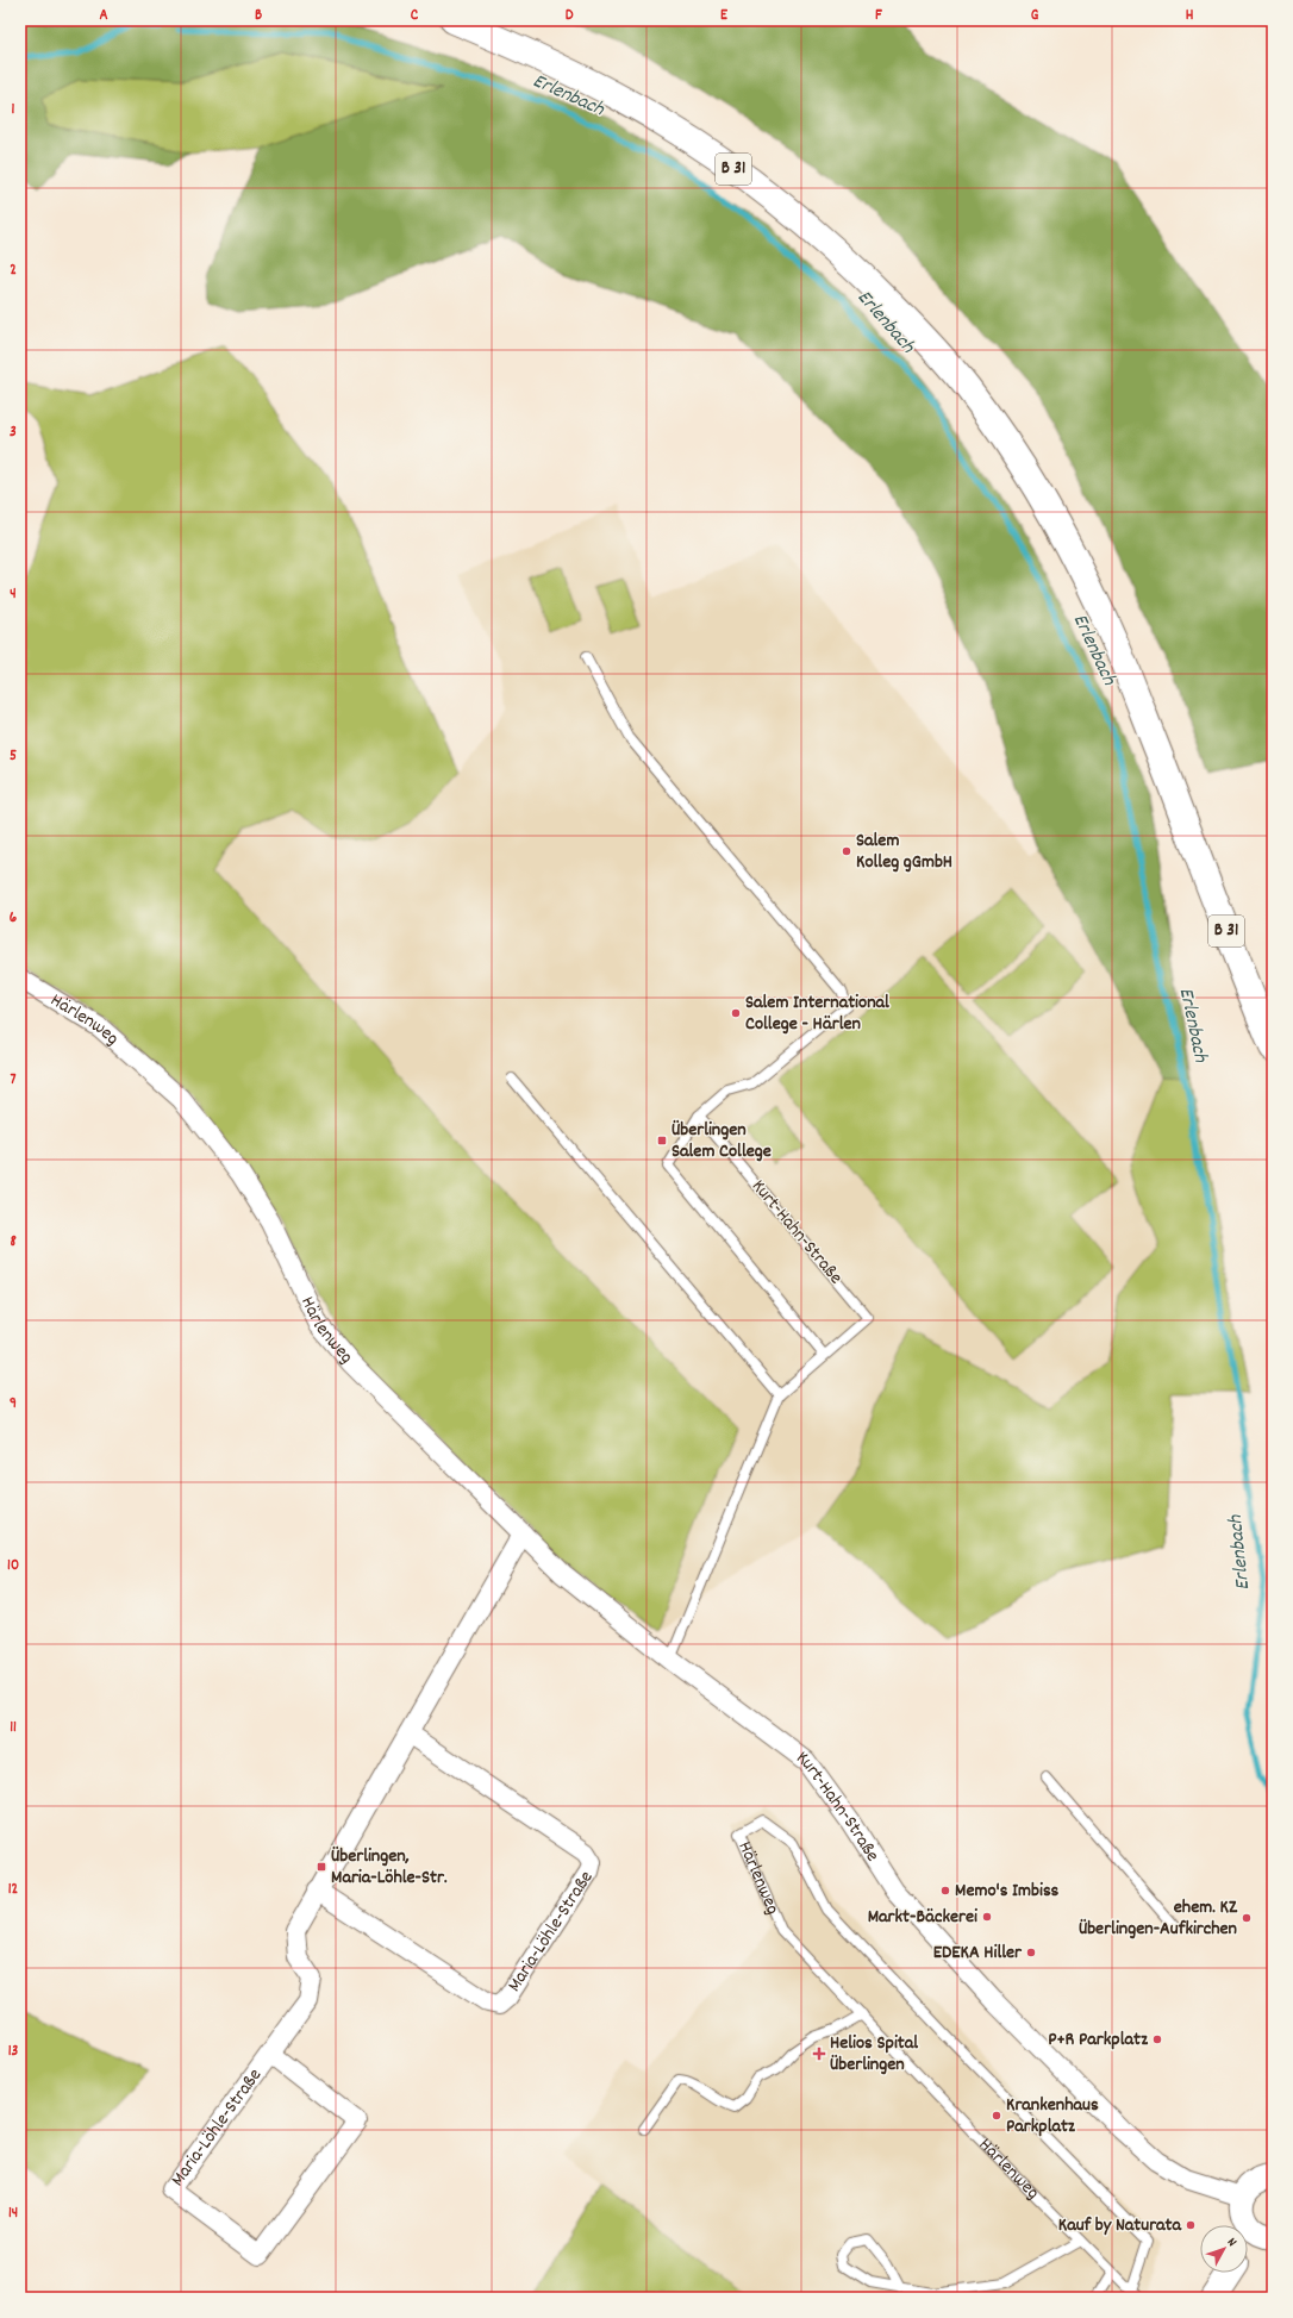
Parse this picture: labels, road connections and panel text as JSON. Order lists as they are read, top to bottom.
{
  "streets": {
    "main road": ["B 31"],
    "street": ["Härlenweg", "Kurt-Hahn-Straße", "Maria-Löhle-Straße"]
  },
  "crossings": [
    ["Härlenweg", "Kurt-Hahn-Straße"],
    ["Härlenweg", "Maria-Löhle-Straße"]
  ],
  "water": ["Erlenbach"],
  "places": {
    "other": [
      "Salem Kolleg gGmbH",
      "Salem International College - Härlen",
      "Memo's Imbiss",
      "Markt-Bäckerei",
      "ehem. KZ Überlingen-Aufkirchen",
      "EDEKA Hiller",
      "P+R Parkplatz",
      "Krankenhaus Parkplatz",
      "Kauf by Naturata"
    ],
    "transit": ["Überlingen Salem College", "Überlingen, Maria-Löhle-Str."],
    "health": ["Helios Spital Überlingen"]
  },
  "north": "top right",
  "grid": {
    "columns": [
      "A",
      "B",
      "C",
      "D",
      "E",
      "F",
      "G",
      "H"
    ],
    "rows": [
      "1",
      "2",
      "3",
      "4",
      "5",
      "6",
      "7",
      "8",
      "9",
      "10",
      "11",
      "12",
      "13",
      "14"
    ]
  }
}
